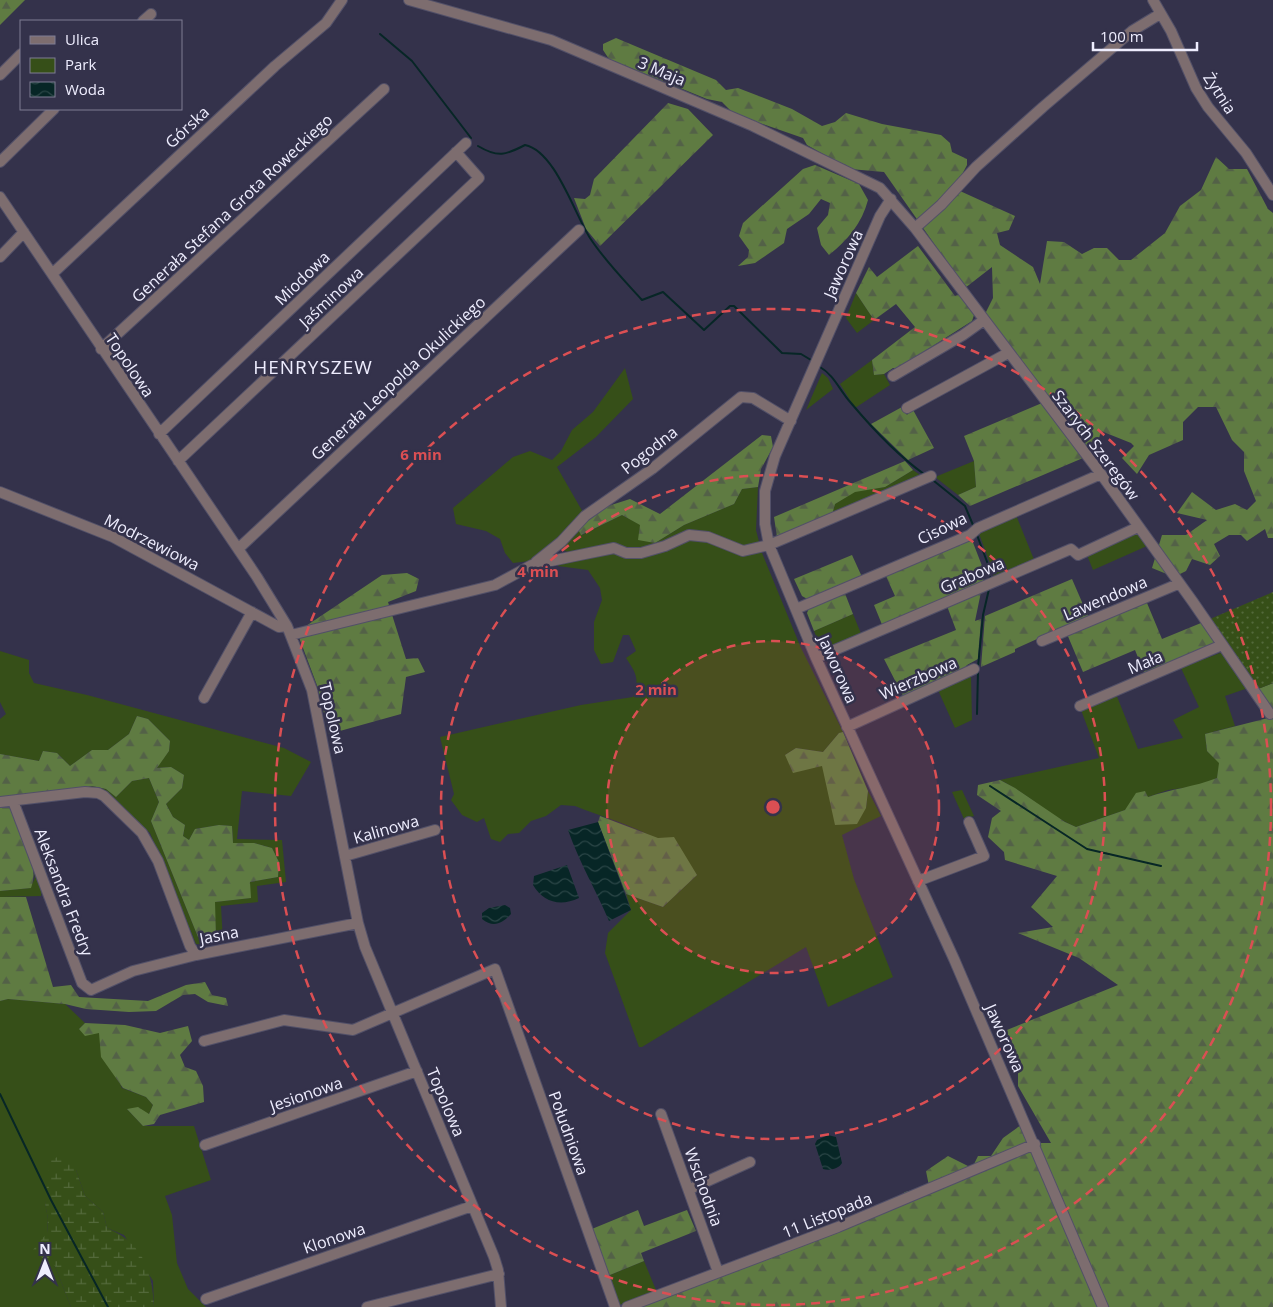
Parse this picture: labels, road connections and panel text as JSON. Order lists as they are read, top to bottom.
{
  "streets": {
    "street": [
      "3 Maja",
      "Żytnia",
      "Górska",
      "Generała Stefana Grota Roweckiego",
      "Jaworowa",
      "Miodowa",
      "Jaśminowa",
      "Topolowa",
      "Generała Leopolda Okulickiego",
      "Szarych Szeregów",
      "Pogodna",
      "Cisowa",
      "Modrzewiowa",
      "Grabowa",
      "Lawendowa",
      "Mała",
      "Wierzbowa",
      "Kalinowa",
      "Aleksandra Fredry",
      "Jasna",
      "Jesionowa",
      "Południowa",
      "Wschodnia",
      "11 Listopada",
      "Klonowa"
    ]
  },
  "crossings": [
    ["3 Maja", "Jaworowa"],
    ["3 Maja", "Szarych Szeregów"],
    ["Górska", "Topolowa"],
    ["Generała Stefana Grota Roweckiego", "Topolowa"],
    ["Jaworowa", "Szarych Szeregów"],
    ["Jaworowa", "Pogodna"],
    ["Jaworowa", "Cisowa"],
    ["Jaworowa", "Grabowa"],
    ["Jaworowa", "Wierzbowa"],
    ["Jaworowa", "11 Listopada"],
    ["Miodowa", "Jaśminowa"],
    ["Miodowa", "Topolowa"],
    ["Jaśminowa", "Topolowa"],
    ["Topolowa", "Generała Leopolda Okulickiego"],
    ["Topolowa", "Modrzewiowa"],
    ["Topolowa", "Kalinowa"],
    ["Topolowa", "Jasna"],
    ["Topolowa", "Jesionowa"],
    ["Topolowa", "Południowa"],
    ["Topolowa", "Klonowa"],
    ["Szarych Szeregów", "Cisowa"],
    ["Szarych Szeregów", "Grabowa"],
    ["Szarych Szeregów", "Lawendowa"],
    ["Szarych Szeregów", "Mała"],
    ["Aleksandra Fredry", "Jasna"],
    ["Wschodnia", "11 Listopada"]
  ],
  "districts": ["HENRYSZEW"],
  "legend": ["Ulica", "Park", "Woda"],
  "scale_bar": "100 m",
  "north": "top",
  "rings": ["6 min", "4 min", "2 min"]
}
